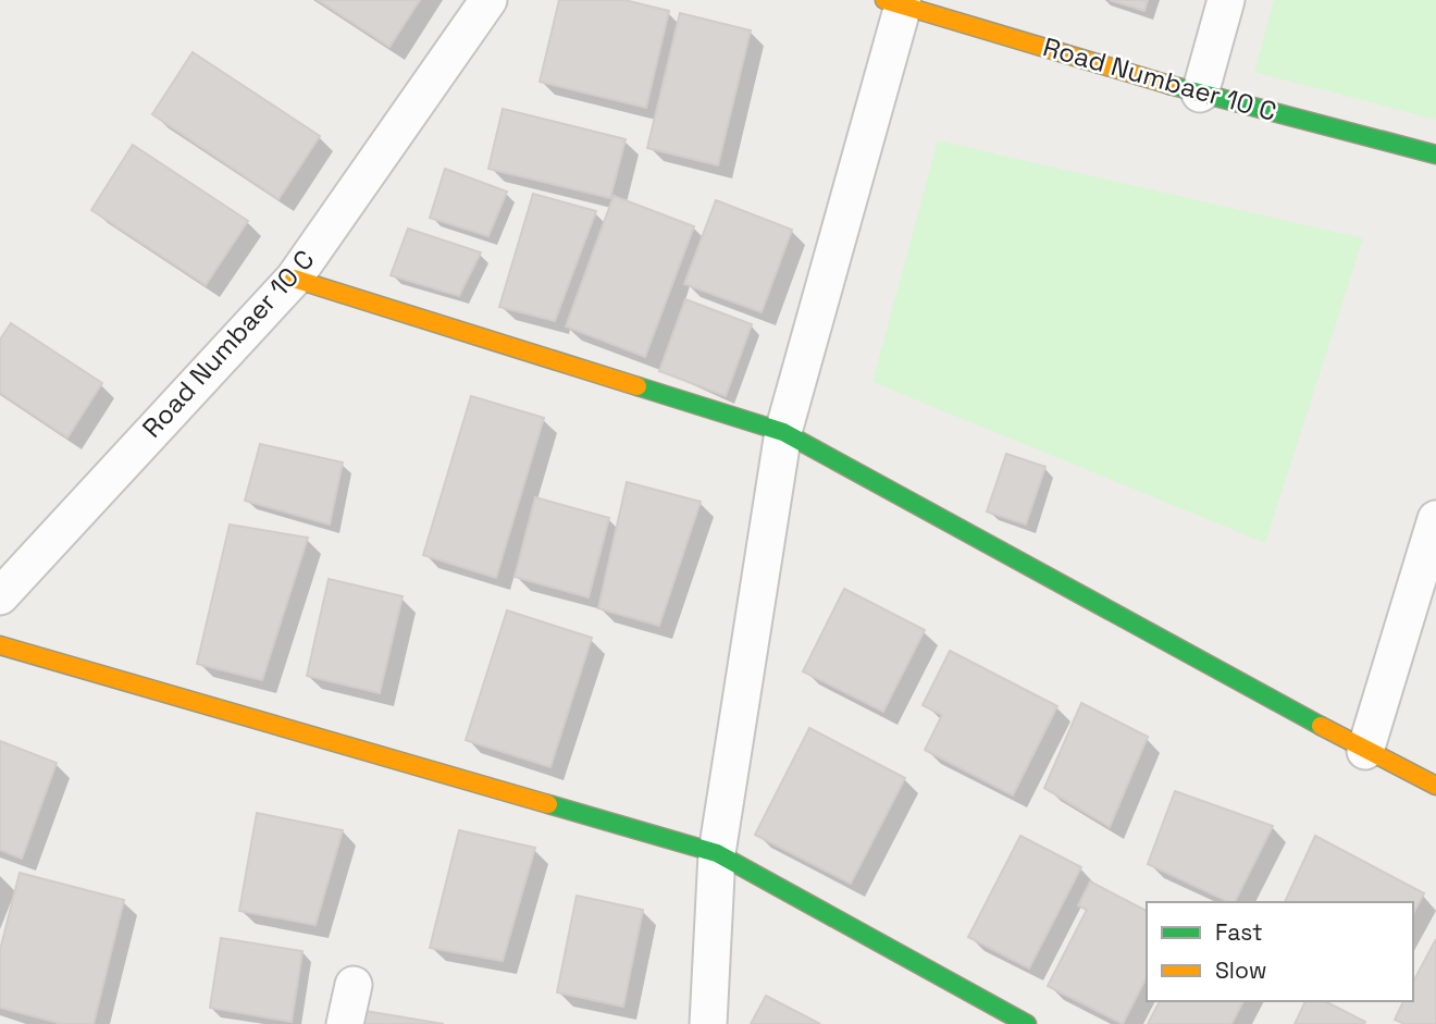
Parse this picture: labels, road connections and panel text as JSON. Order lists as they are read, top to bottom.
{
  "streets": {
    "street": ["Road Numbaer 10 C"]
  },
  "legend": ["Fast", "Slow"]
}
